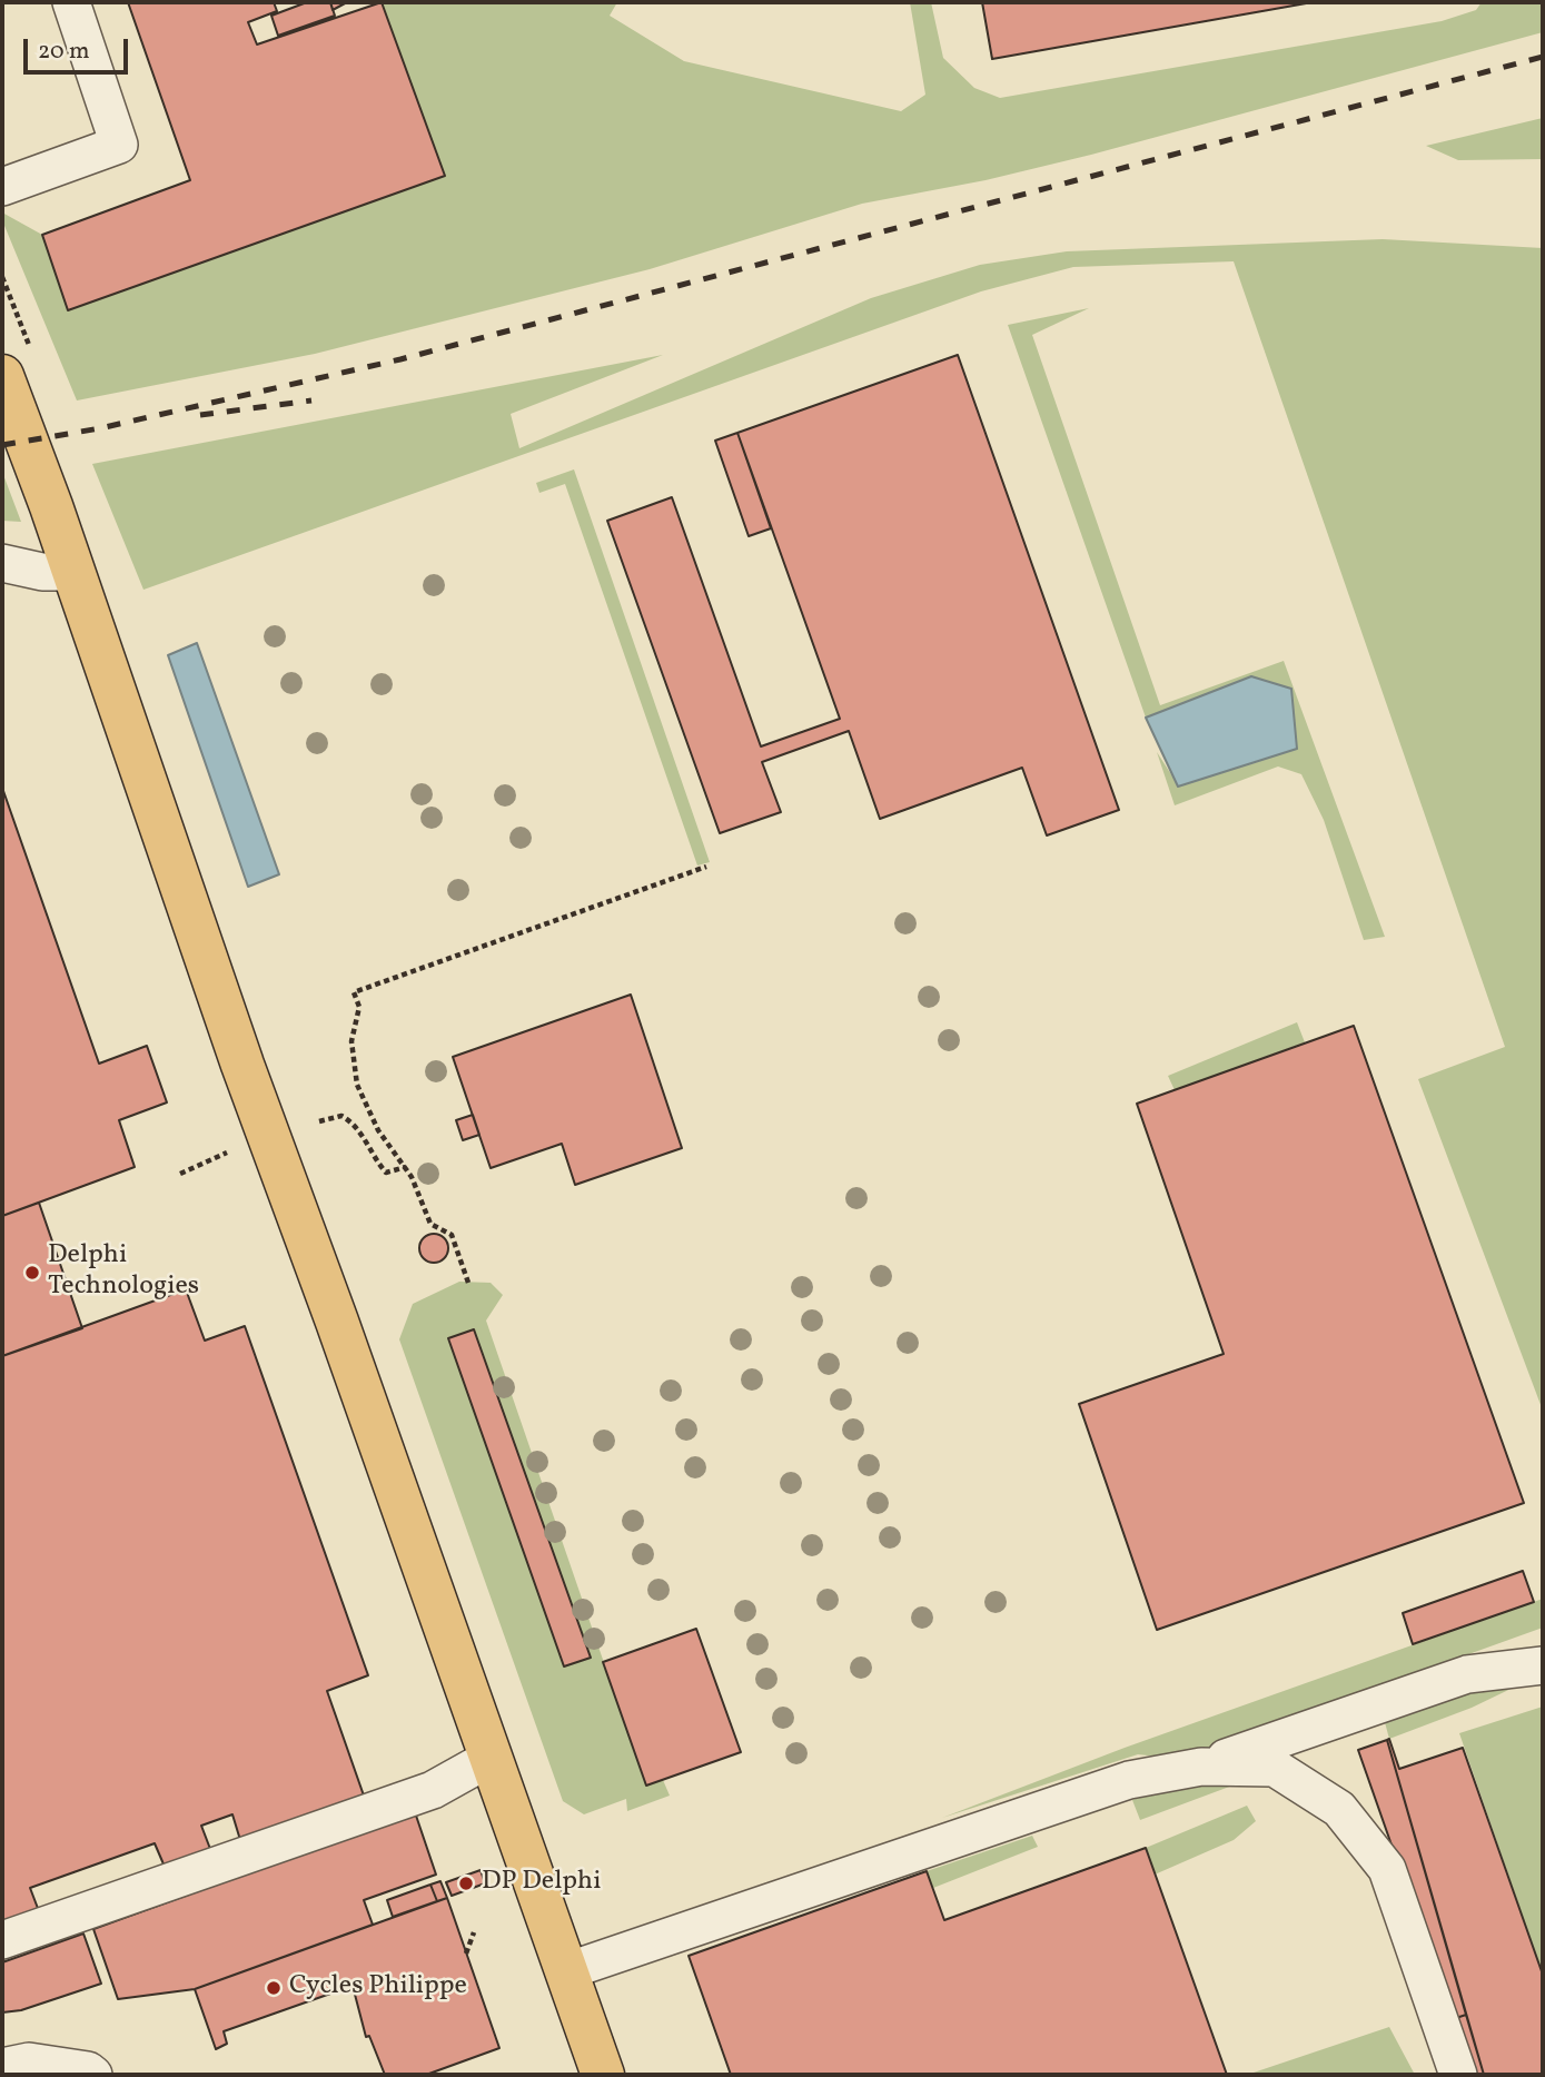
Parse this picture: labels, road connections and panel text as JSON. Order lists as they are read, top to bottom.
{
  "places": ["Delphi Technologies", "DP Delphi", "Cycles Philippe"],
  "scale_bar": "20 m"
}
